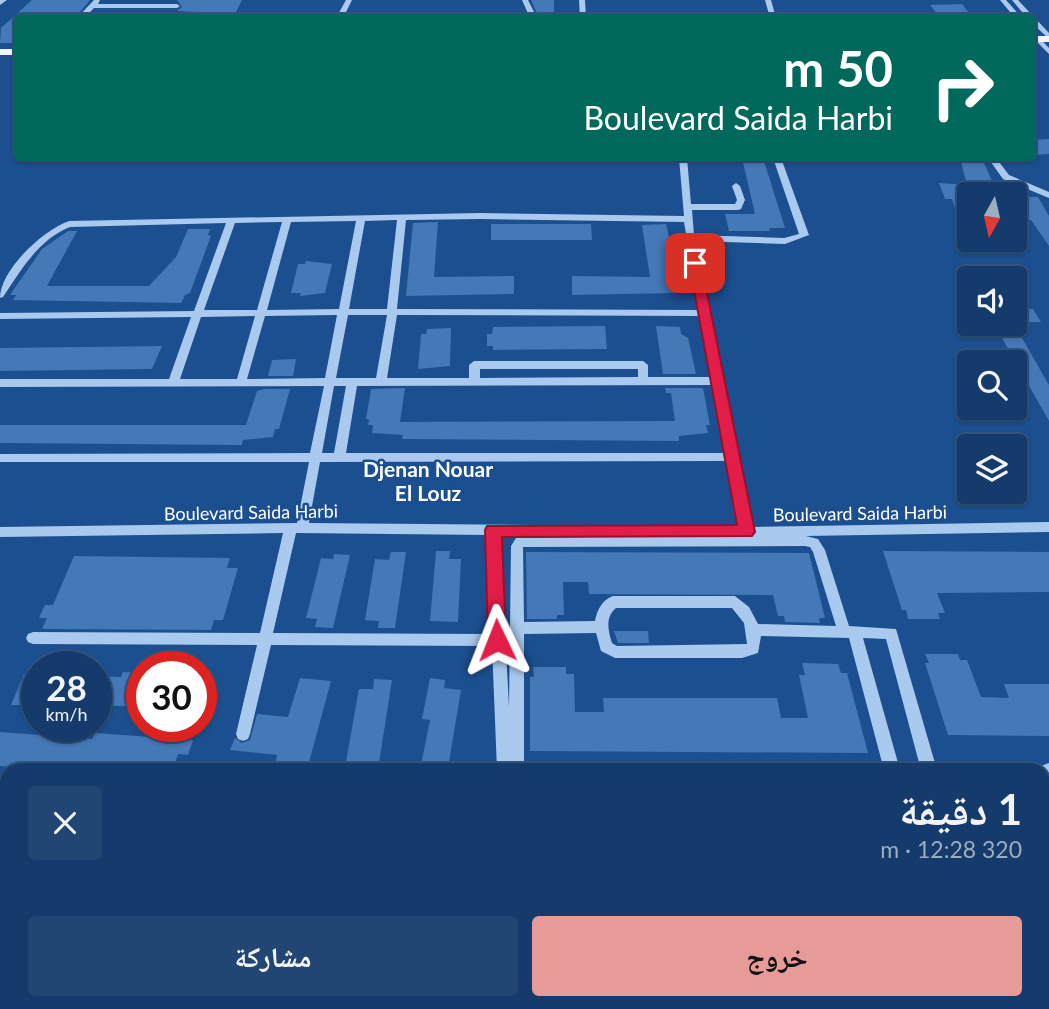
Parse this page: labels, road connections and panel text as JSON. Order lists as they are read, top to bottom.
{
  "streets": {
    "street": ["Boulevard Saida Harbi"]
  },
  "districts": ["Djenan Nouar El Louz"],
  "north": "bottom",
  "page": {
    "turn": ["50 m", "Boulevard Saida Harbi"],
    "speed": "28 km/h",
    "limit": "30",
    "heading": ["1 دقيقة", "320 m · 12:28"],
    "buttons": ["خروج", "مشاركة"]
  }
}
